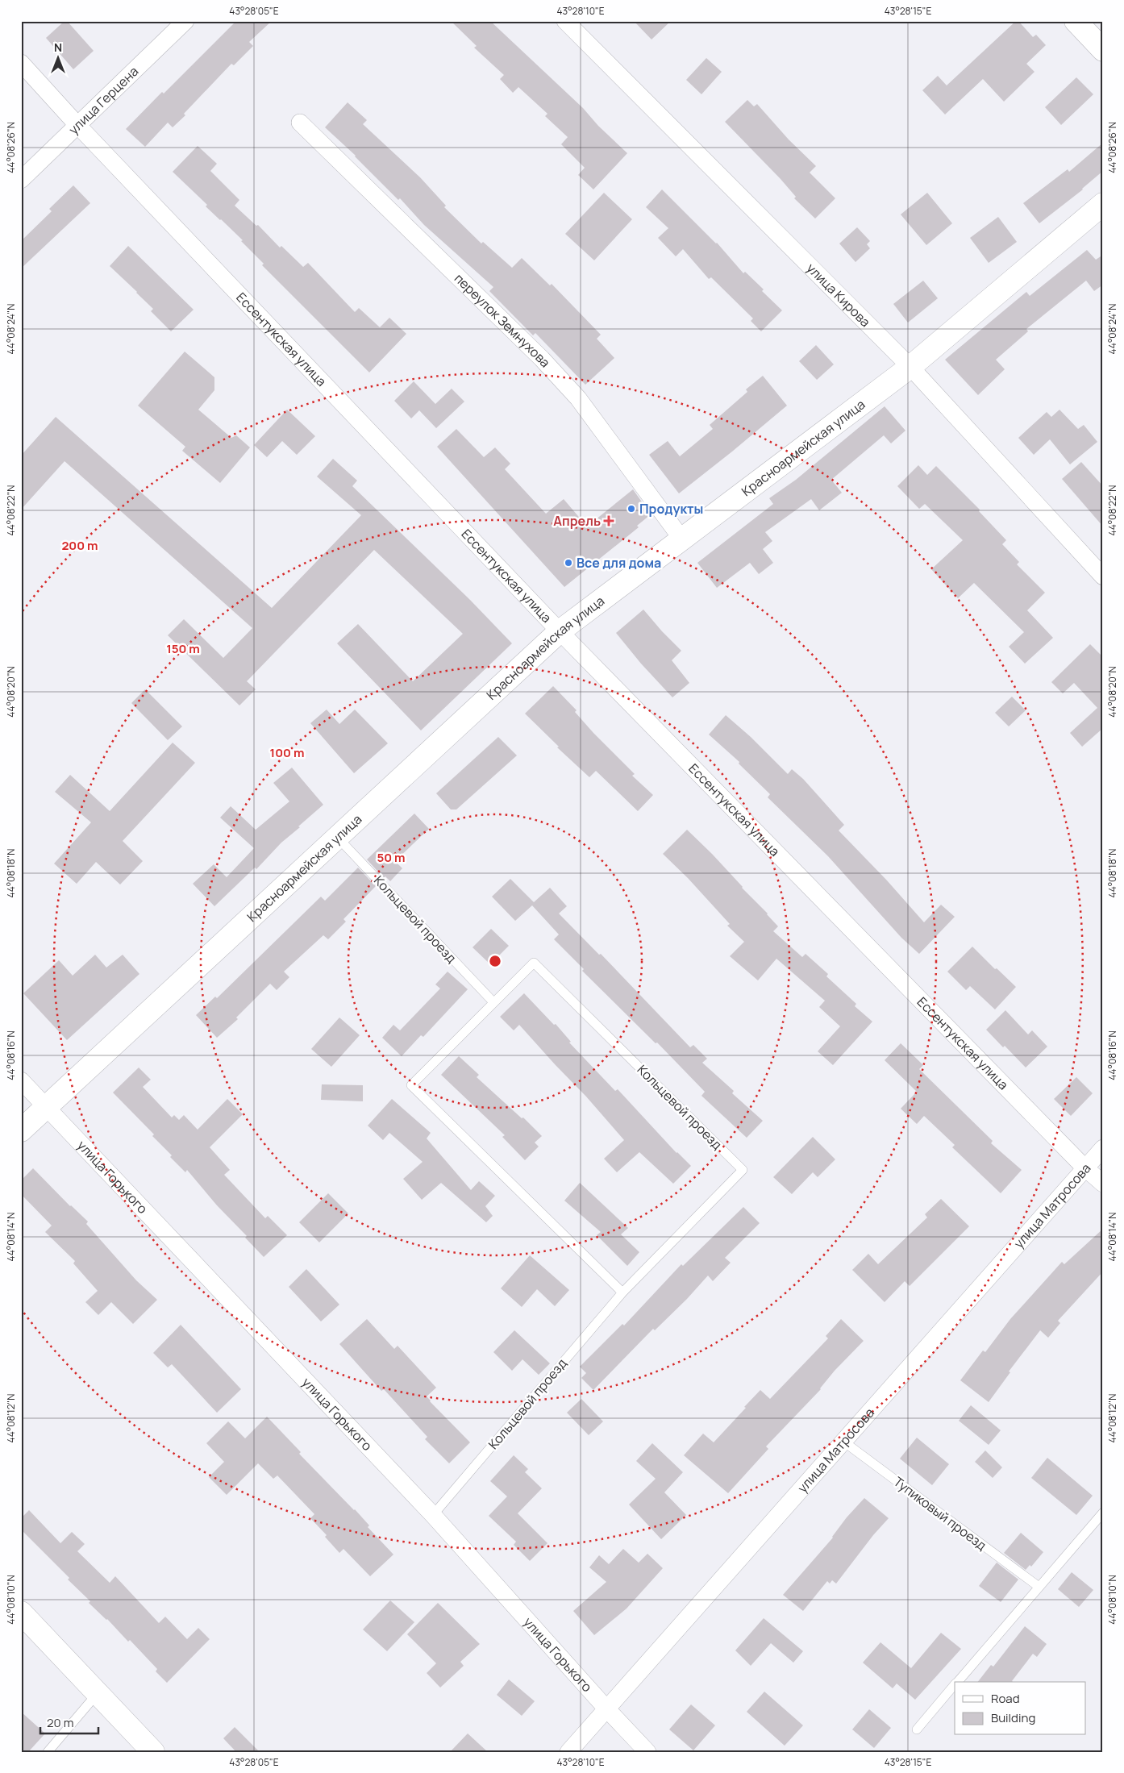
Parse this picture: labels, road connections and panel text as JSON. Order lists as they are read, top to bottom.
{
  "streets": {
    "street": [
      "улица Герцена",
      "улица Кирова",
      "переулок Земнухова",
      "Ессентукская улица",
      "Красноармейская улица",
      "улица Горького",
      "улица Матросова"
    ],
    "lane": ["Кольцевой проезд", "Тупиковый проезд"]
  },
  "crossings": [
    ["улица Герцена", "Ессентукская улица"],
    ["улица Кирова", "Красноармейская улица"],
    ["переулок Земнухова", "Красноармейская улица"],
    ["Ессентукская улица", "Красноармейская улица"],
    ["Ессентукская улица", "улица Матросова"],
    ["Красноармейская улица", "Кольцевой проезд"],
    ["Красноармейская улица", "улица Горького"],
    ["Кольцевой проезд", "улица Горького"],
    ["улица Горького", "улица Матросова"],
    ["улица Матросова", "Тупиковый проезд"]
  ],
  "places": {
    "other": ["Продукты", "Все для дома"],
    "health": ["Апрель"]
  },
  "legend": ["Road", "Building"],
  "scale_bar": "20 m",
  "north": "top",
  "coordinates": [
    "43°28'05\"E",
    "43°28'10\"E",
    "43°28'15\"E",
    "44°08'26\"N",
    "44°08'24\"N",
    "44°08'22\"N",
    "44°08'20\"N",
    "44°08'18\"N",
    "44°08'16\"N",
    "44°08'14\"N",
    "44°08'12\"N",
    "44°08'10\"N"
  ],
  "rings": [
    "200 m",
    "150 m",
    "100 m",
    "50 m"
  ]
}
